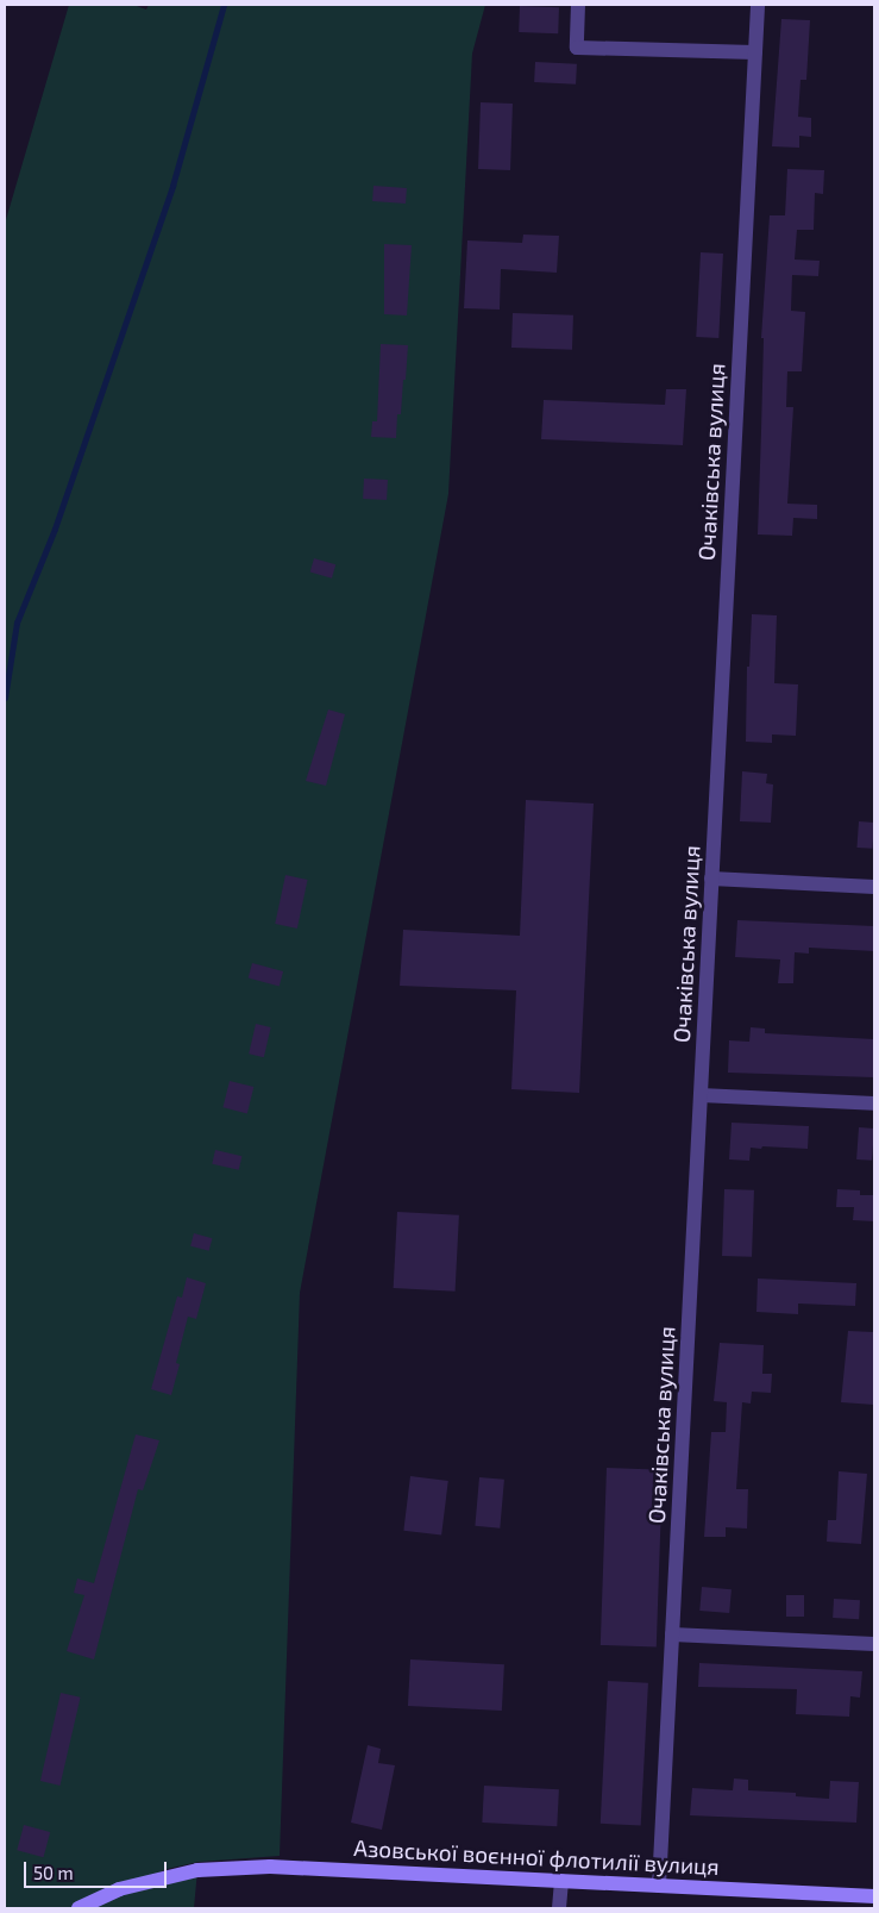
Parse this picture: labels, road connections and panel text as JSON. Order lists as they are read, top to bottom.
{
  "streets": {
    "street": ["Очаківська вулиця", "Азовської воєнної флотилії вулиця"]
  },
  "crossings": [
    ["Очаківська вулиця", "Азовської воєнної флотилії вулиця"]
  ],
  "scale_bar": "50 m"
}
